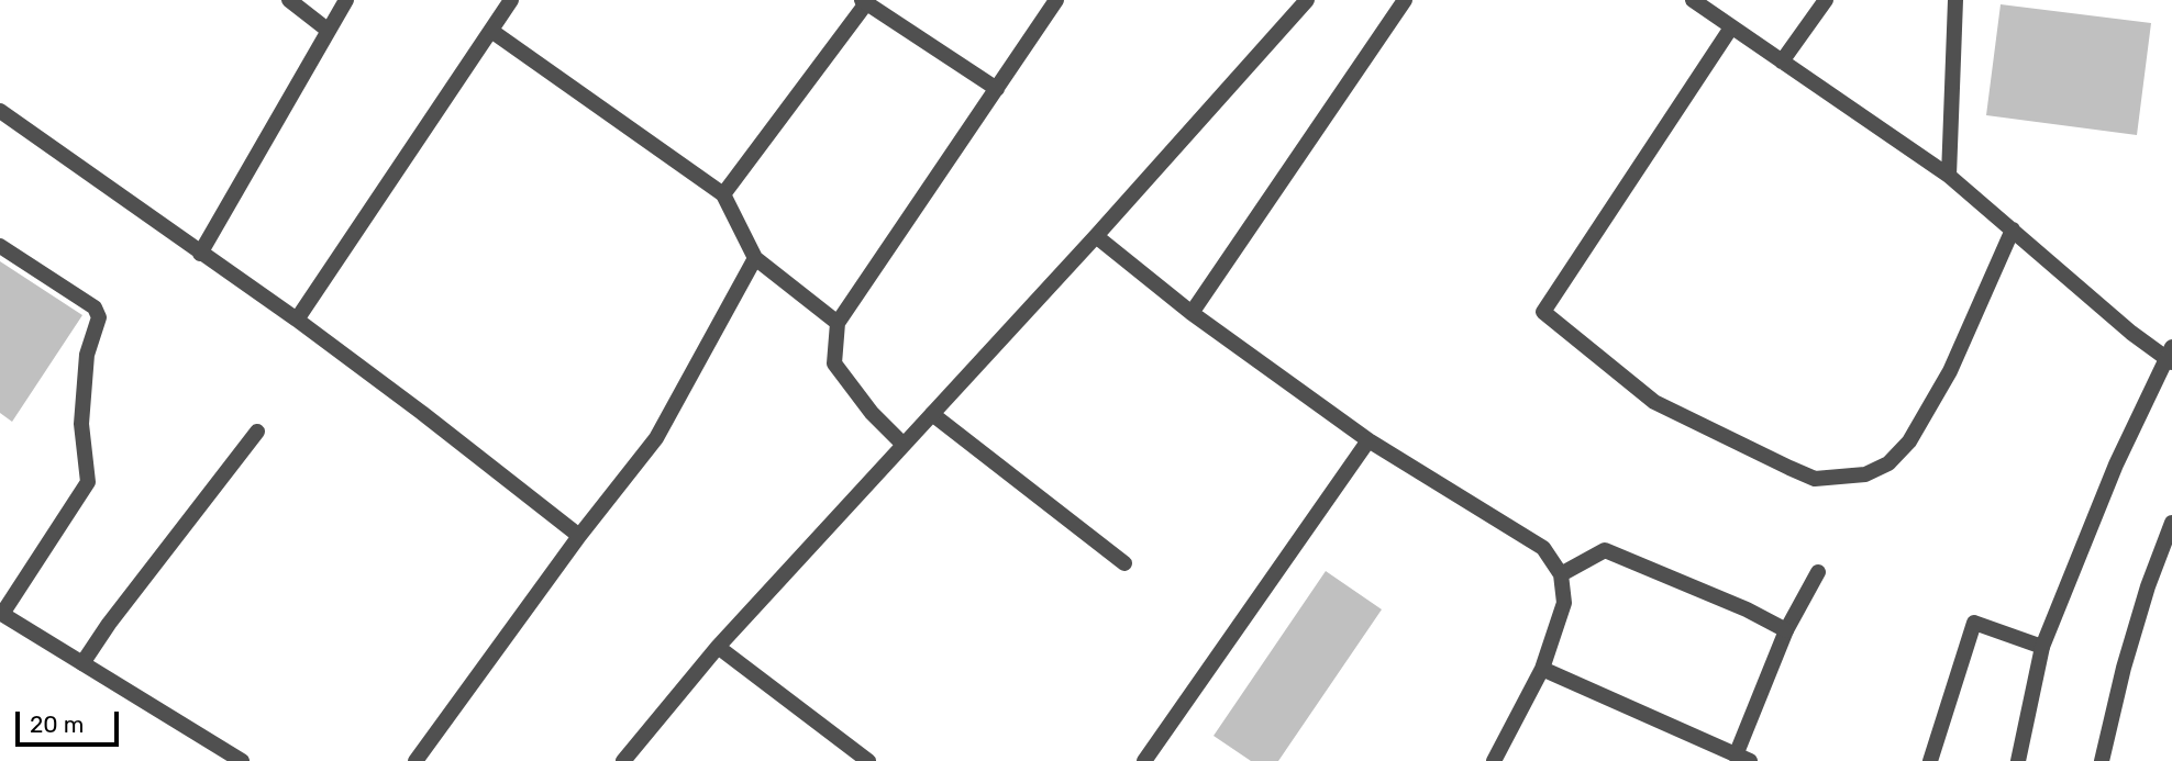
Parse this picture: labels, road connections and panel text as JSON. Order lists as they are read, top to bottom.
{
  "scale_bar": "20 m"
}
